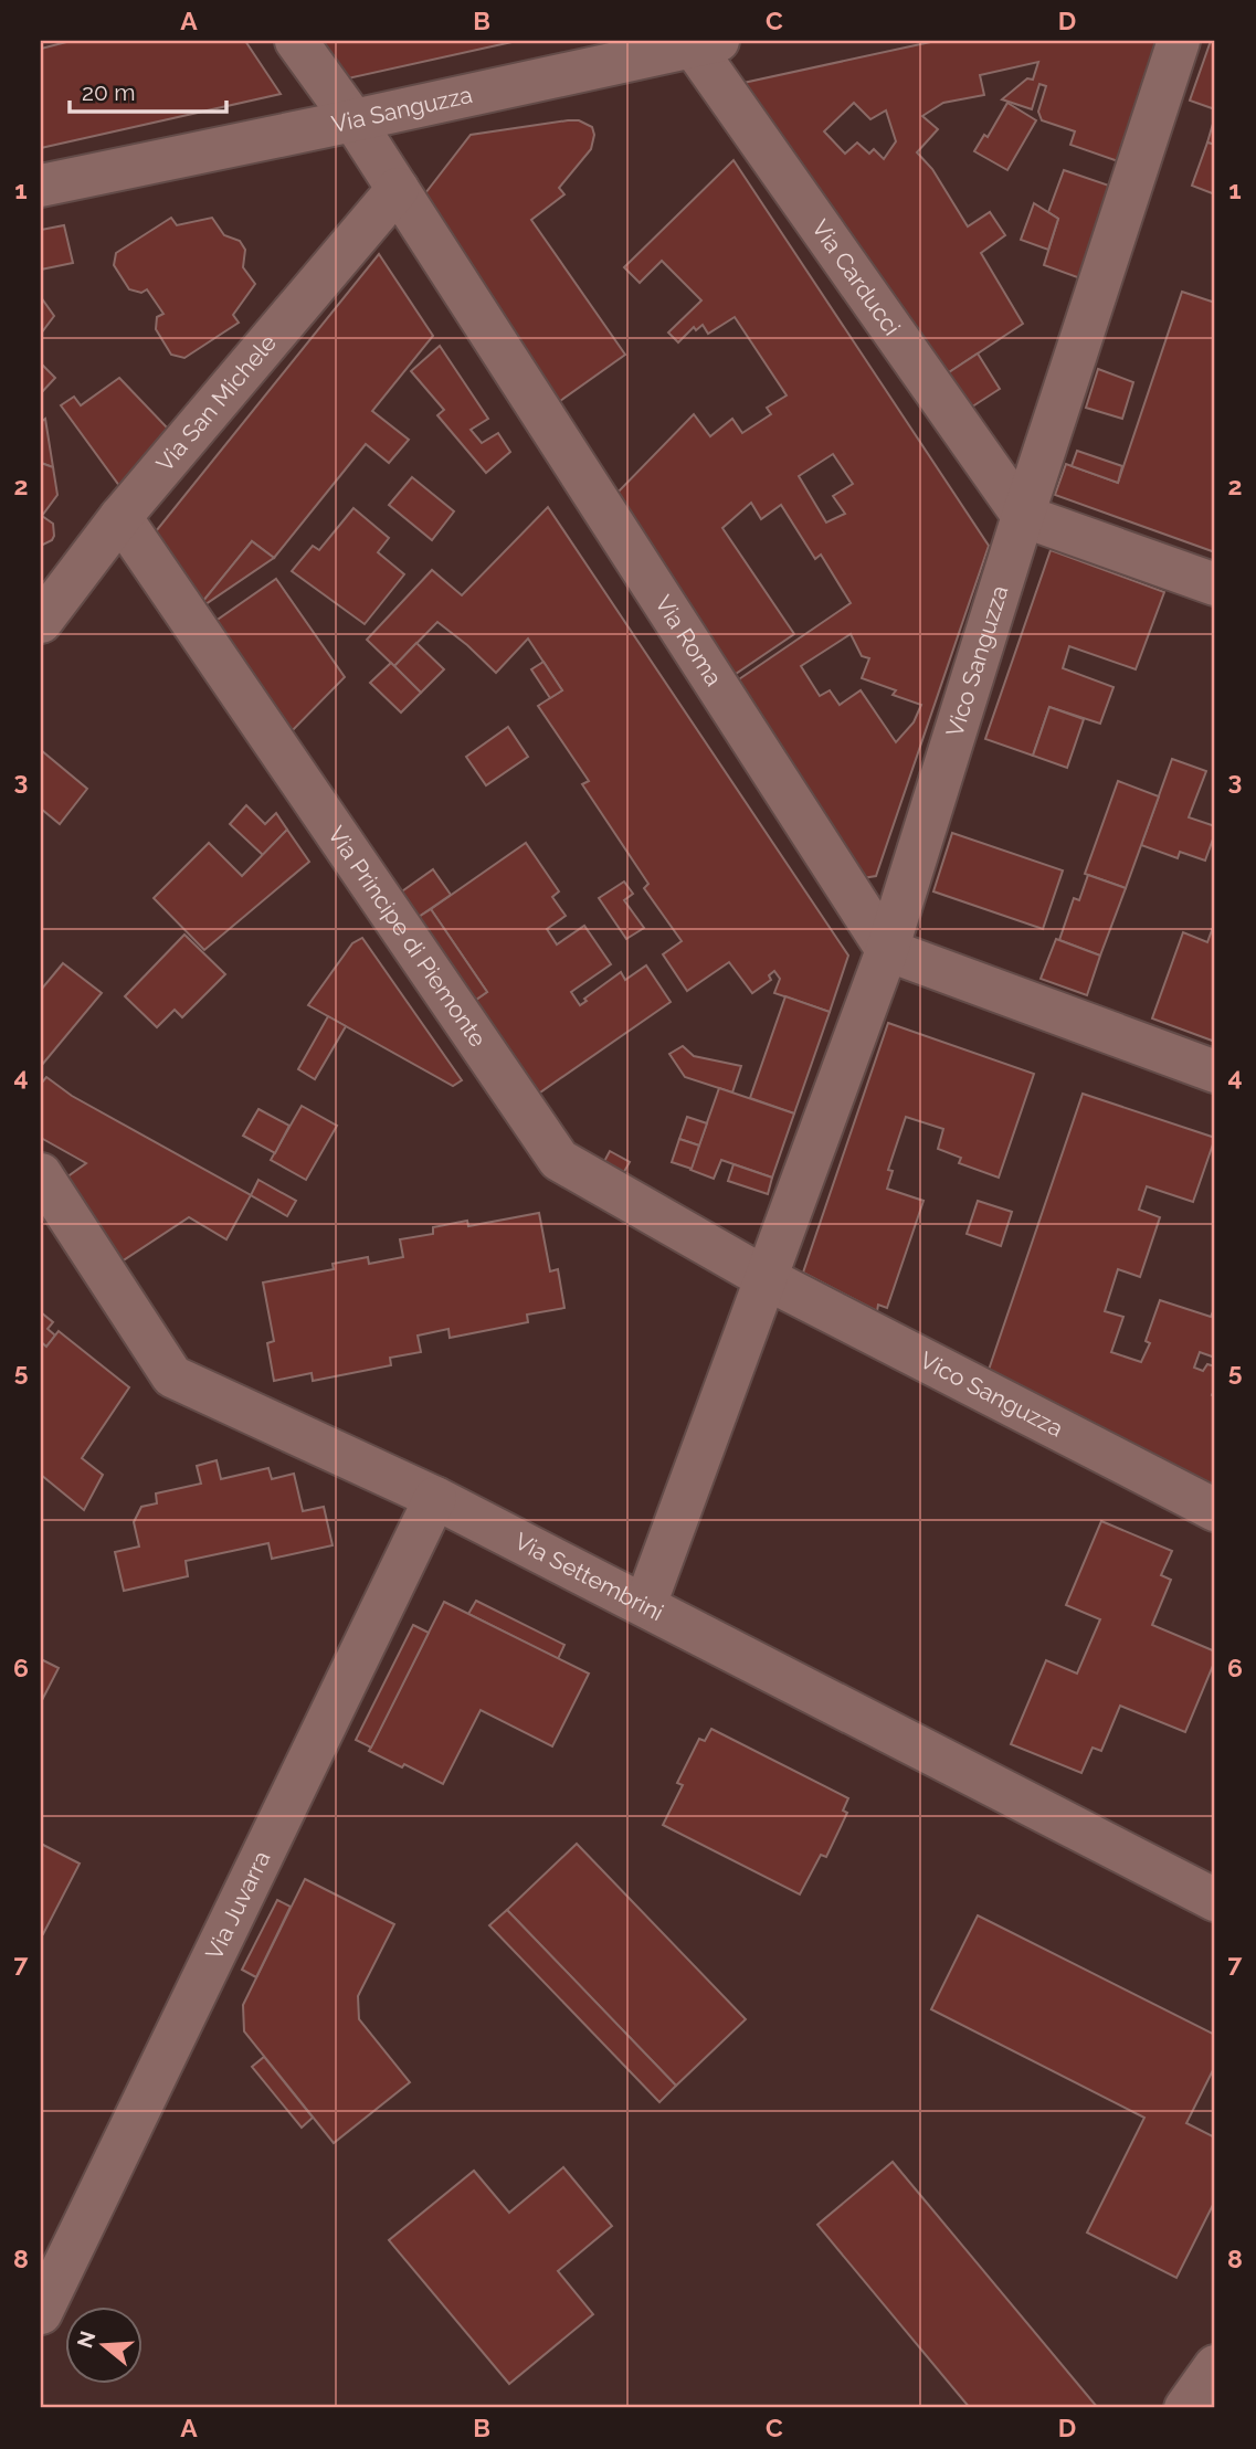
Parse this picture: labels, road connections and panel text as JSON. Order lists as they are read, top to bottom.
{
  "streets": {
    "street": [
      "Via Sanguzza",
      "Via Carducci",
      "Via San Michele",
      "Via Roma",
      "Vico Sanguzza",
      "Via Principe di Piemonte",
      "Via Settembrini",
      "Via Juvarra"
    ]
  },
  "crossings": [
    ["Via Sanguzza", "Via Carducci"],
    ["Via Sanguzza", "Via Roma"],
    ["Via Carducci", "Vico Sanguzza"],
    ["Via San Michele", "Via Roma"],
    ["Via San Michele", "Via Principe di Piemonte"],
    ["Via Roma", "Vico Sanguzza"],
    ["Vico Sanguzza", "Via Principe di Piemonte"],
    ["Vico Sanguzza", "Via Settembrini"],
    ["Via Settembrini", "Via Juvarra"]
  ],
  "scale_bar": "20 m",
  "north": "left",
  "grid": {
    "columns": [
      "A",
      "B",
      "C",
      "D"
    ],
    "rows": [
      "1",
      "2",
      "3",
      "4",
      "5",
      "6",
      "7",
      "8"
    ]
  }
}
